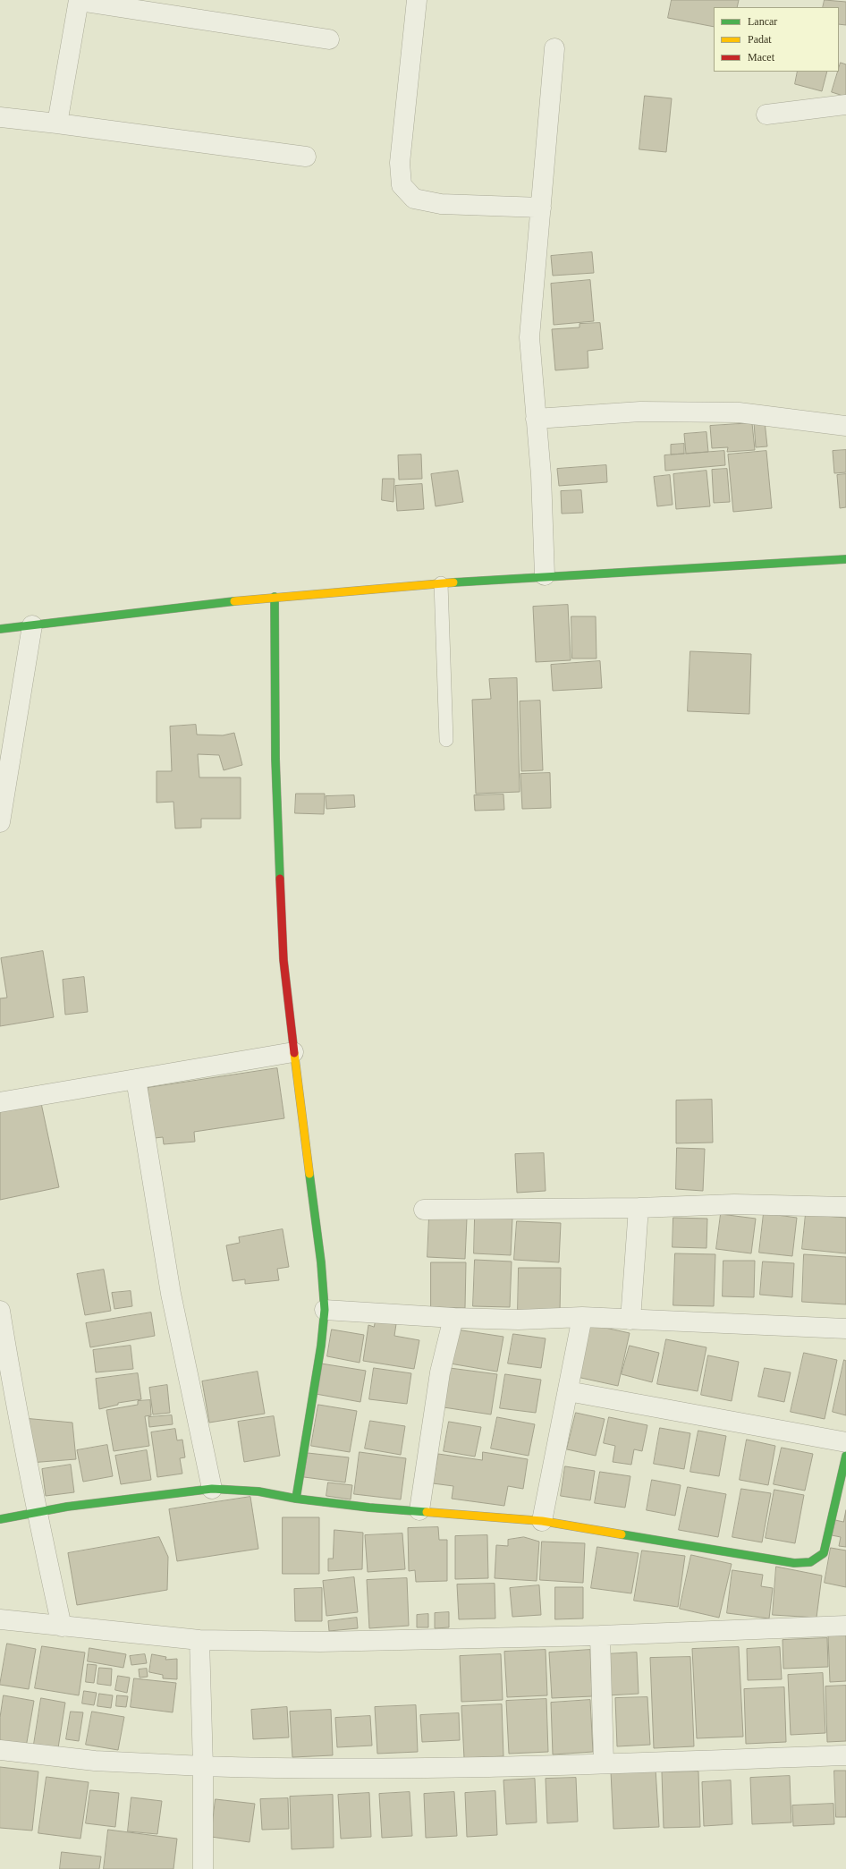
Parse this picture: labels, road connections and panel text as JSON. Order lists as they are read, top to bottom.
{
  "legend": ["Lancar", "Padat", "Macet"]
}
